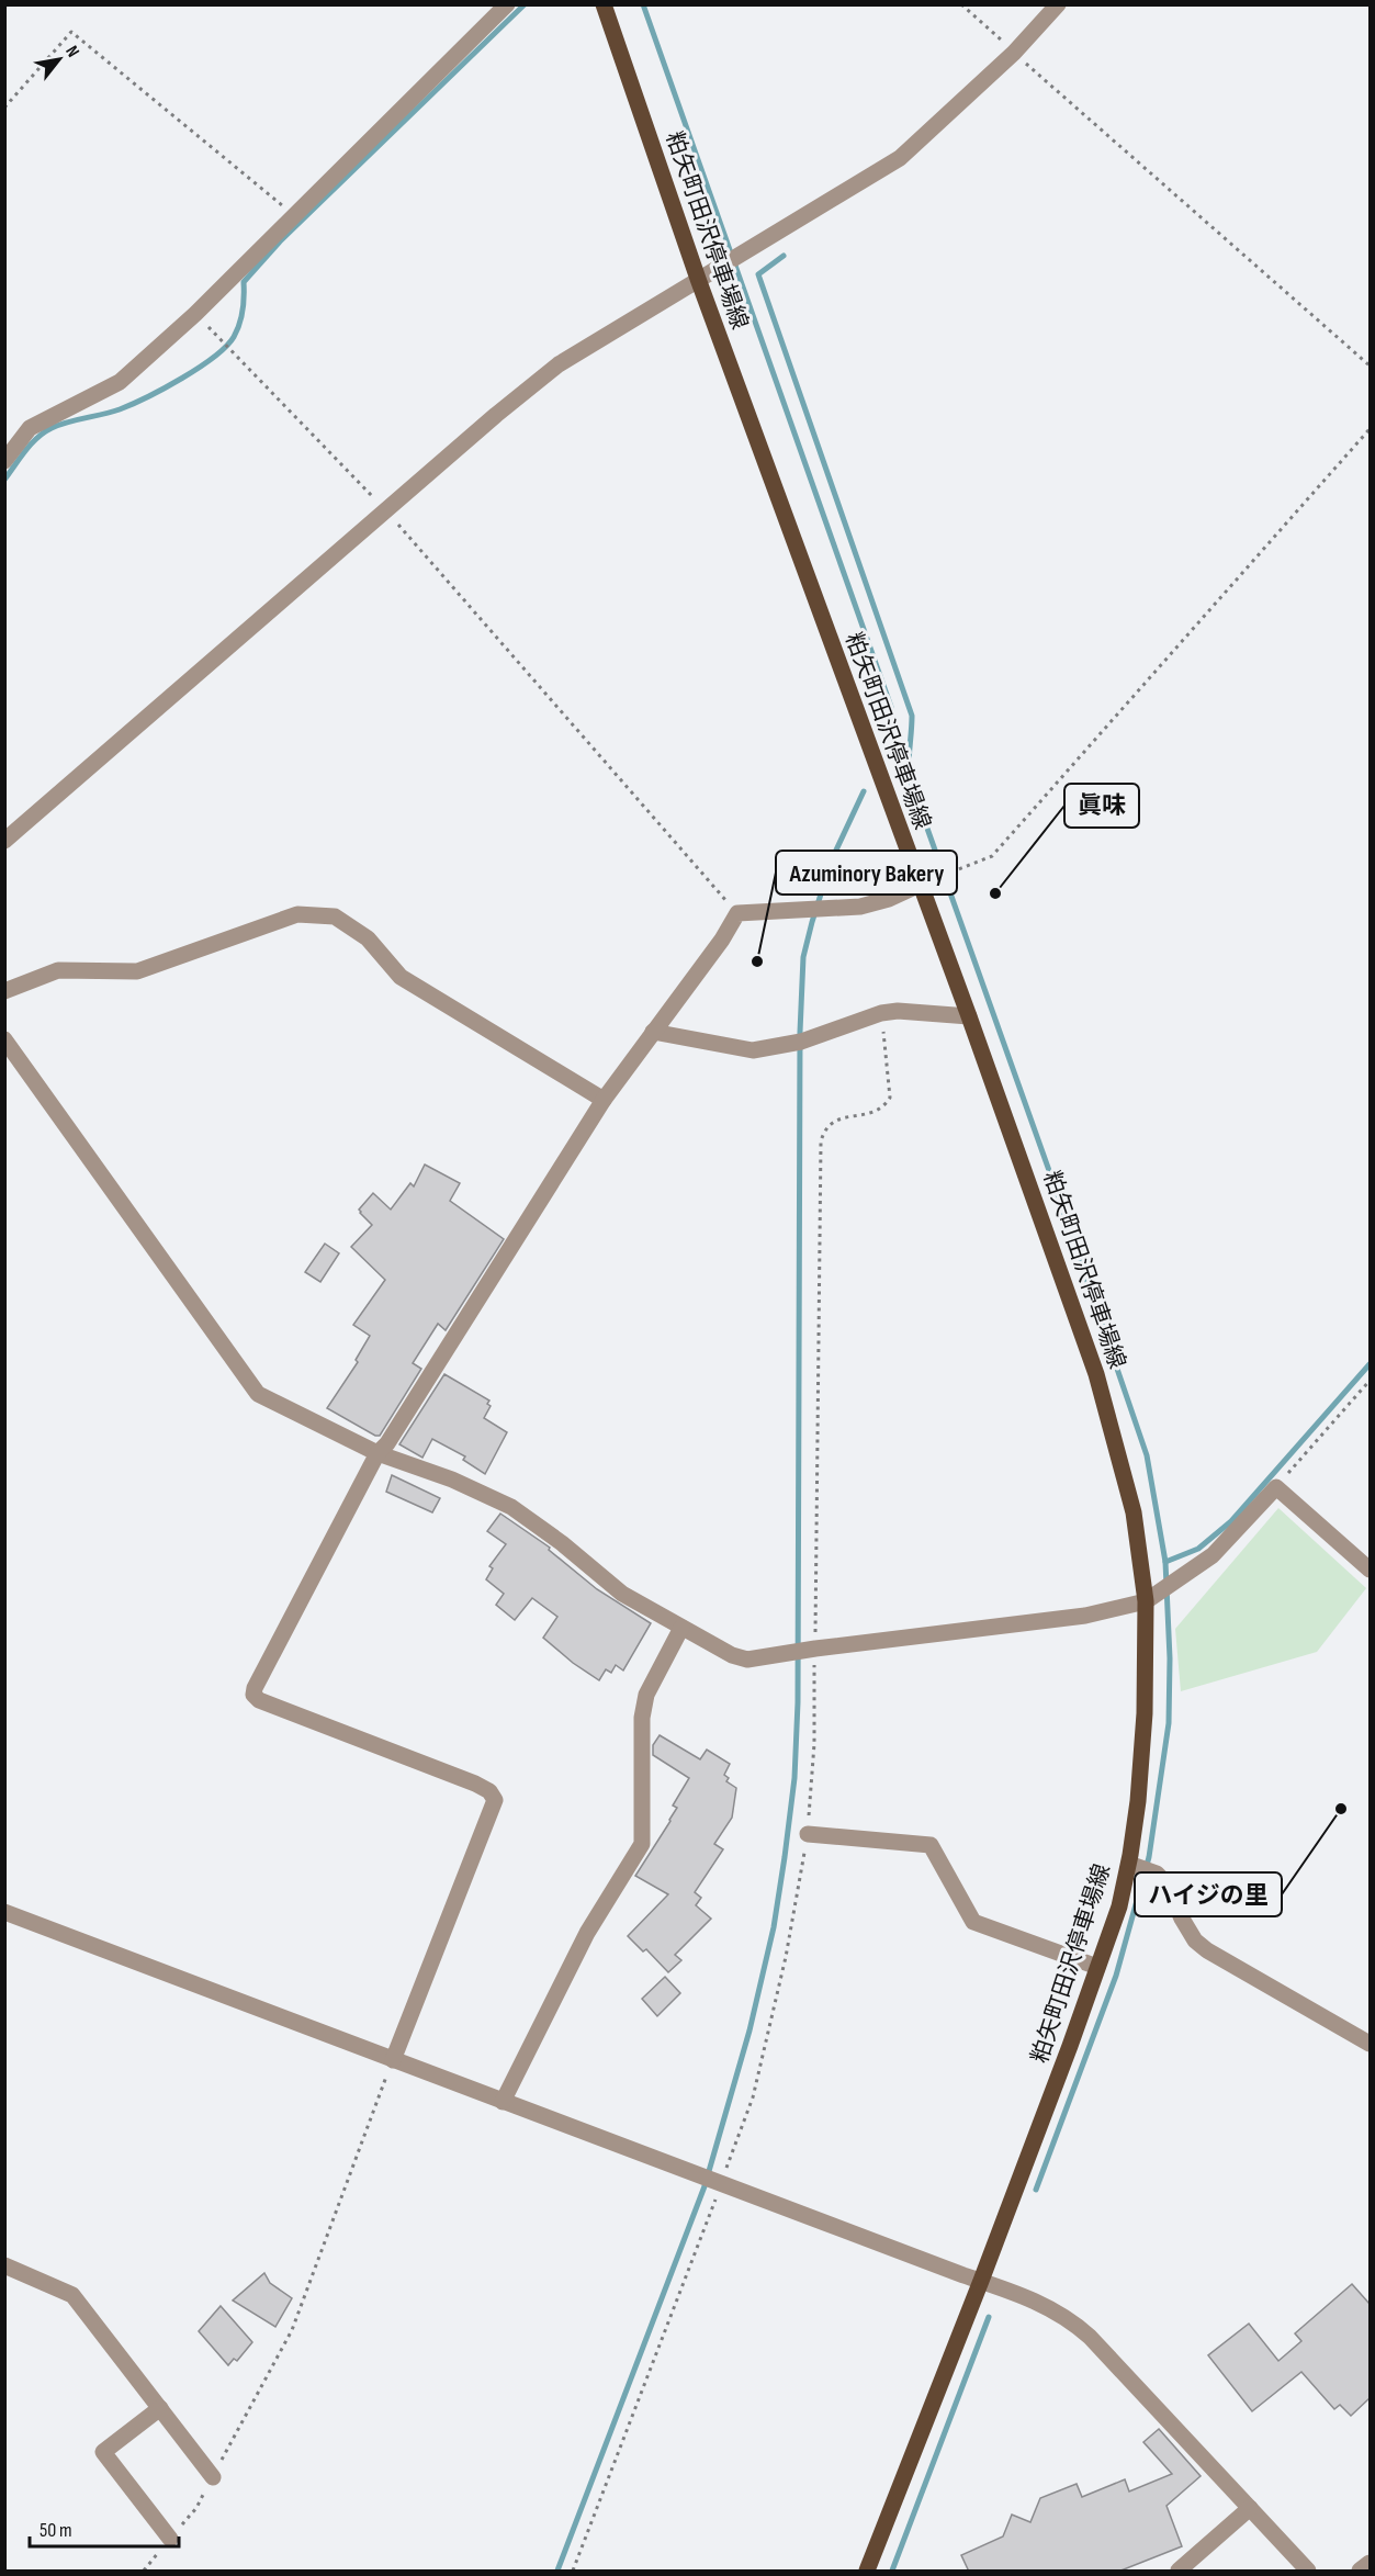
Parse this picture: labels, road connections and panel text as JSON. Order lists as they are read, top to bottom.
{
  "streets": {
    "main road": ["粕矢町田沢停車場線"]
  },
  "places": ["眞味", "Azuminory Bakery", "ハイジの里"],
  "scale_bar": "50 m",
  "north": "top right"
}
